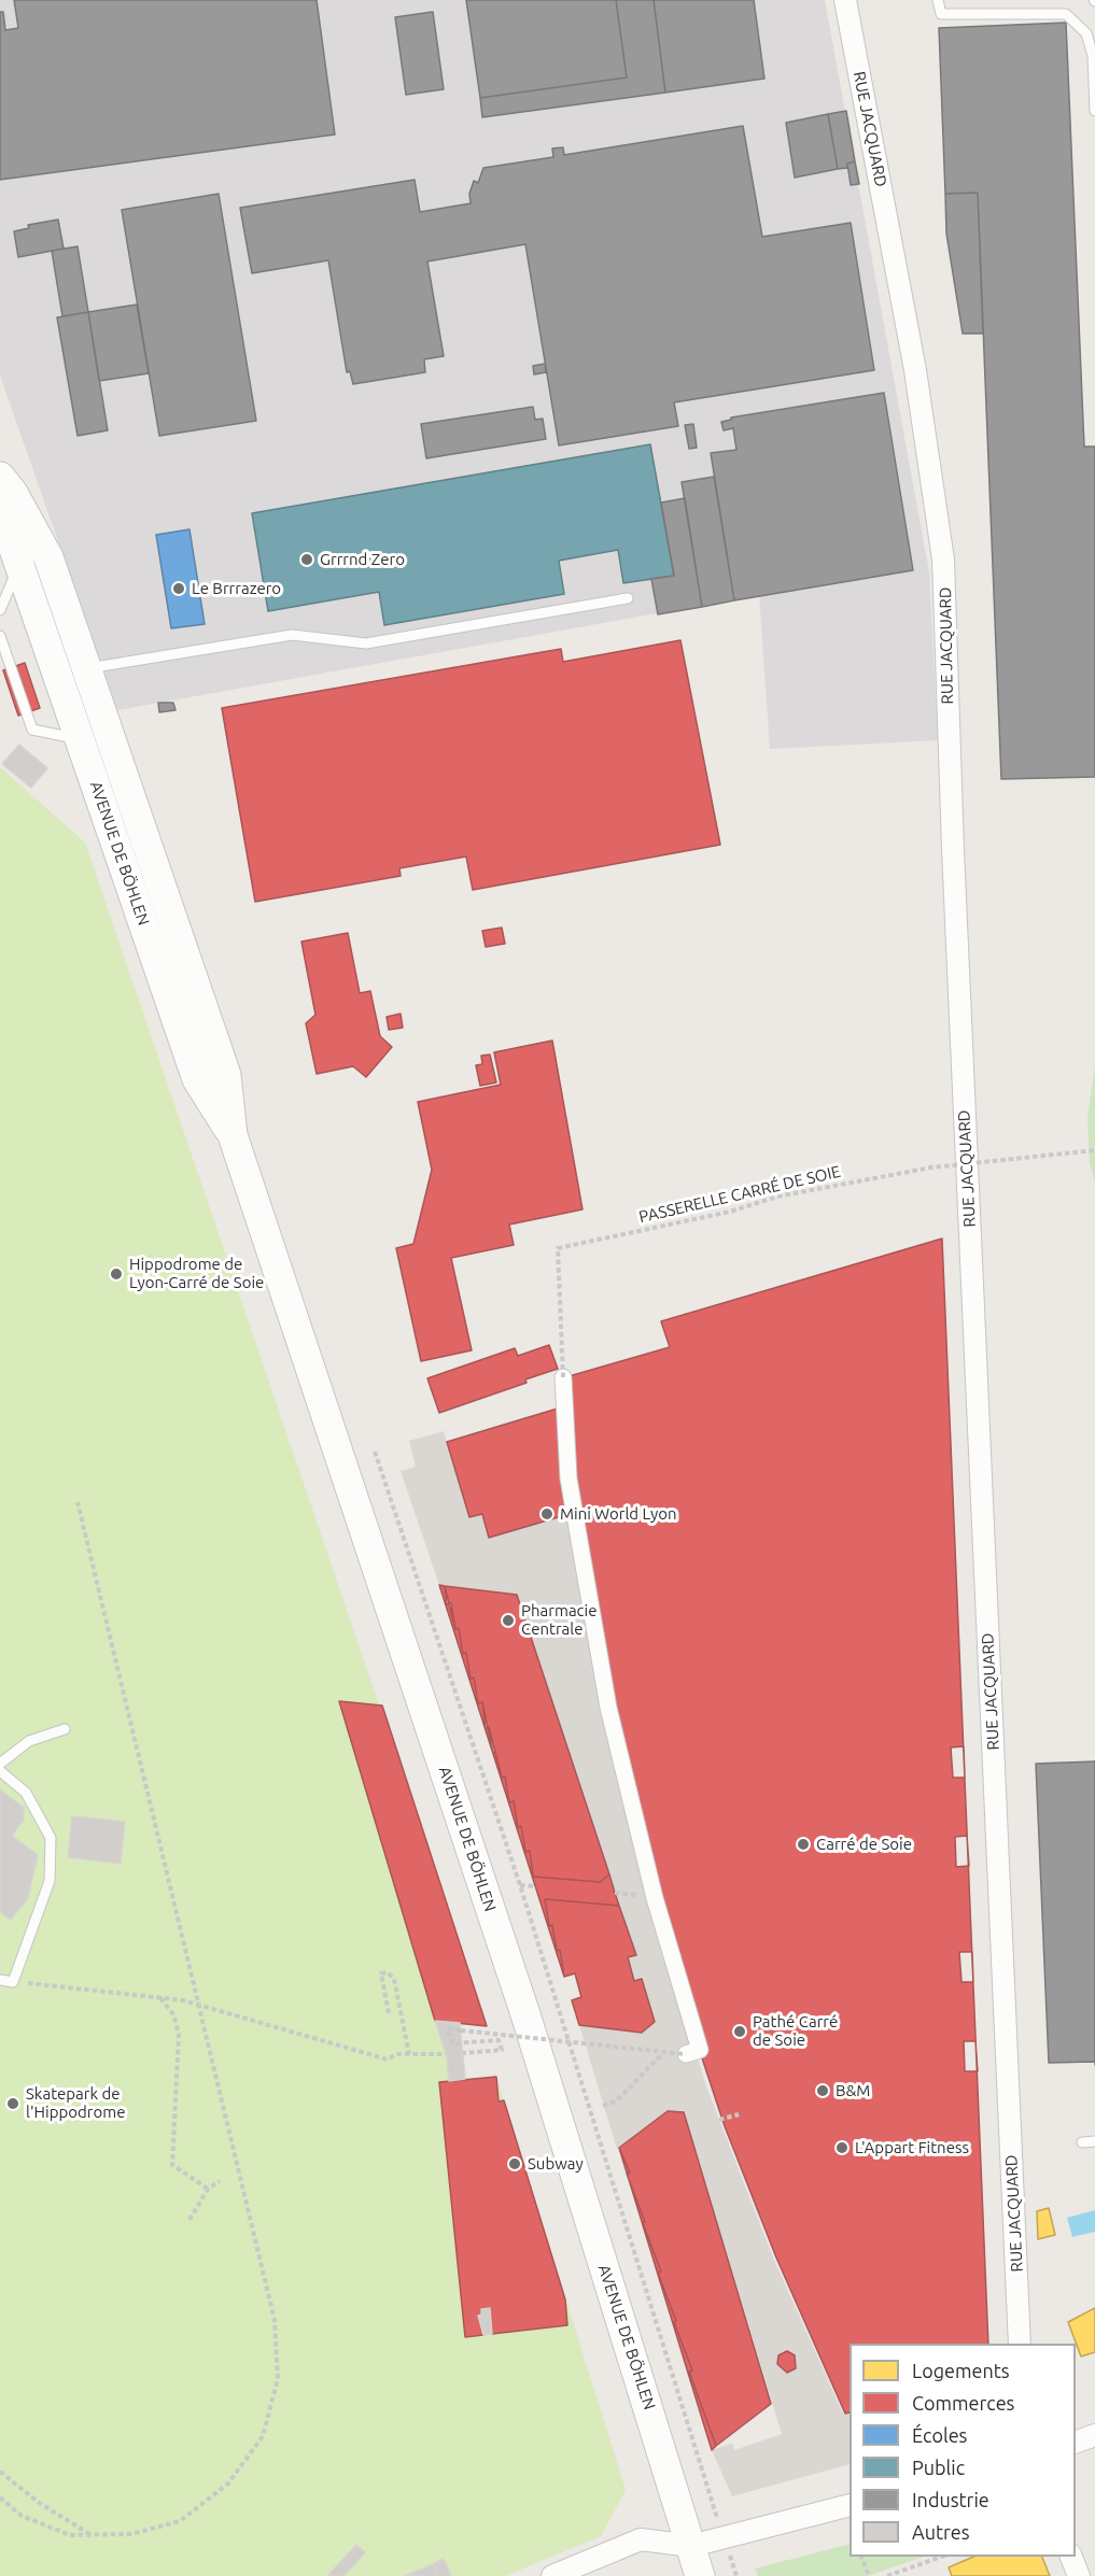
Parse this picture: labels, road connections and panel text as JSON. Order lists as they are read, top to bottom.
{
  "streets": {
    "main road": ["AVENUE DE BÖHLEN"],
    "street": ["RUE JACQUARD"],
    "path": ["PASSERELLE CARRÉ DE SOIE"]
  },
  "places": [
    "Grrrnd Zero",
    "Le Brrrazero",
    "Hippodrome de Lyon-Carré de Soie",
    "Mini World Lyon",
    "Pharmacie Centrale",
    "Carré de Soie",
    "Pathé Carré de Soie",
    "B&M",
    "Skatepark de l'Hippodrome",
    "L'Appart Fitness",
    "Subway"
  ],
  "legend": [
    "Logements",
    "Commerces",
    "Écoles",
    "Public",
    "Industrie",
    "Autres"
  ]
}
